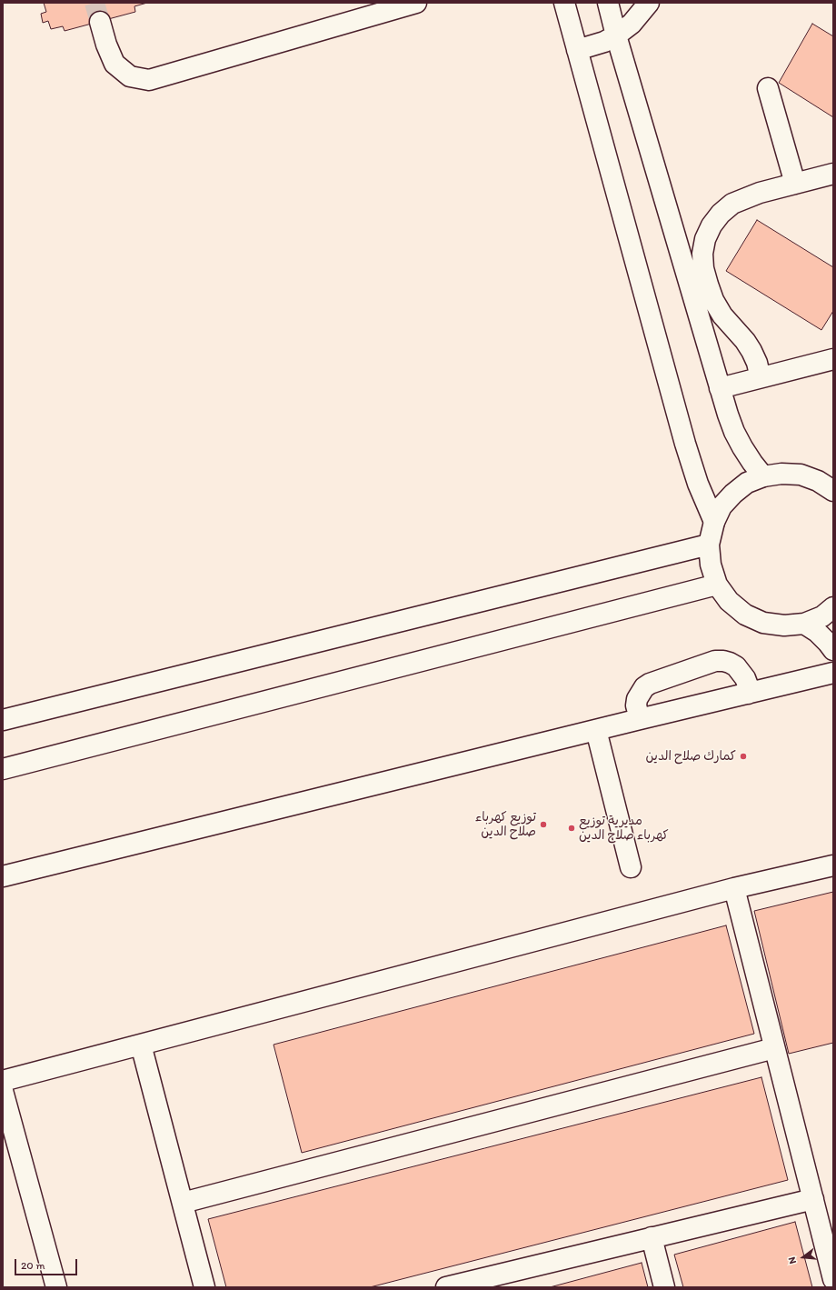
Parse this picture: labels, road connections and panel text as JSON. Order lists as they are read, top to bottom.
{
  "places": ["كمارك صلاح الدين", "توزيع كهرباء صلاح الدين", "مديرية توزيع كهرباء صلاح الدين"],
  "scale_bar": "20 m",
  "north": "left"
}
